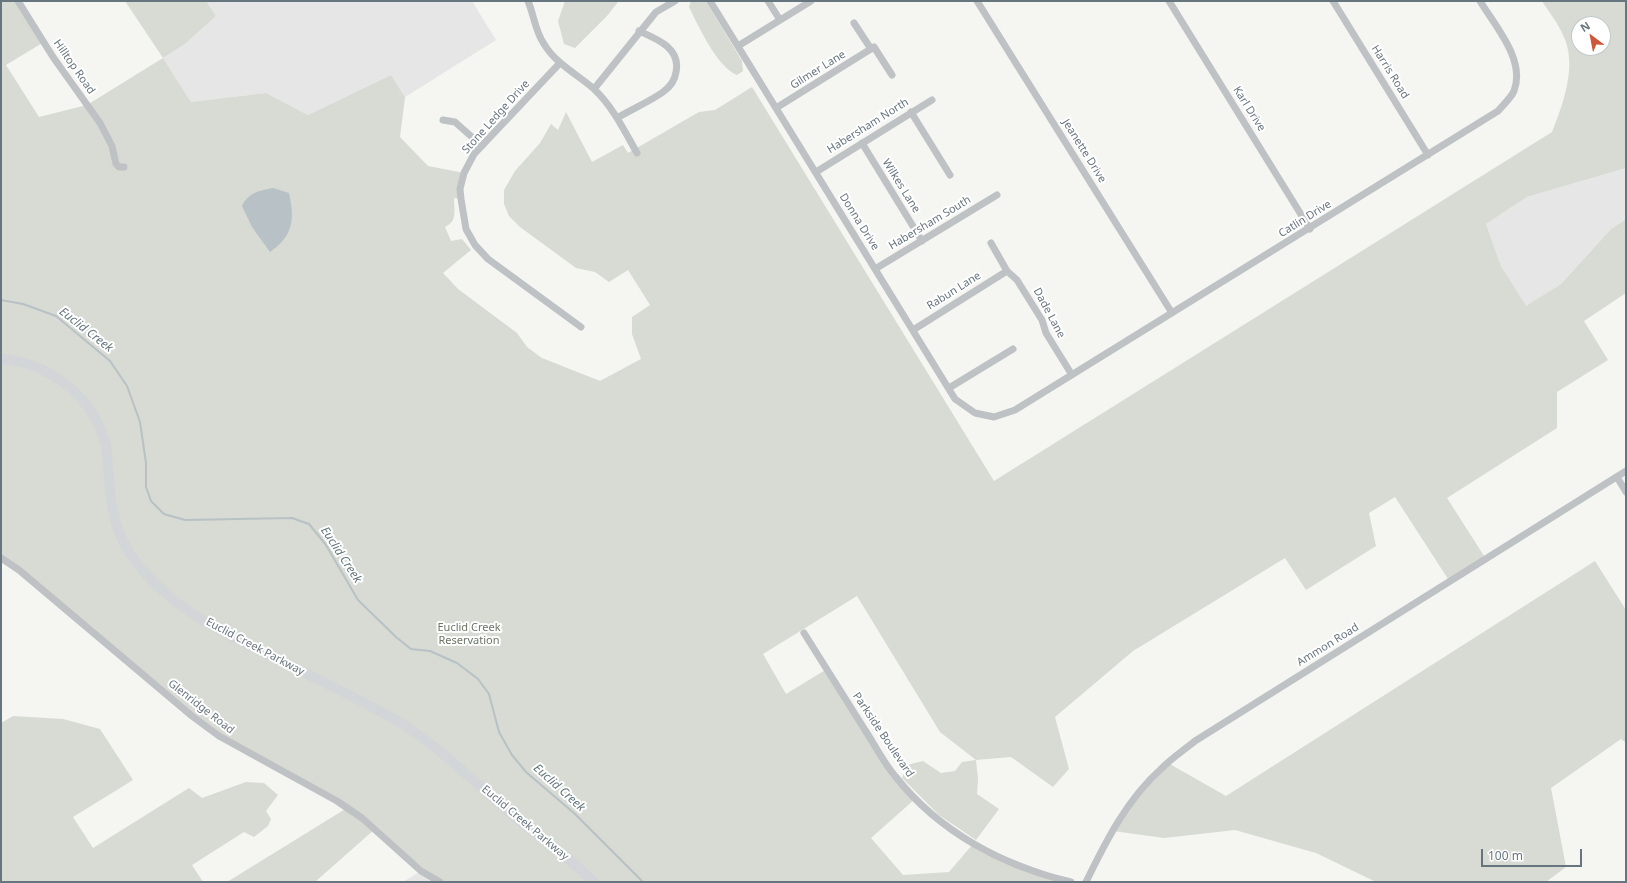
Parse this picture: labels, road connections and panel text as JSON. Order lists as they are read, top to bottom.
{
  "streets": {
    "street": [
      "Hilltop Road",
      "Gilmer Lane",
      "Harris Road",
      "Karl Drive",
      "Stone Ledge Drive",
      "Habersham North",
      "Jeanette Drive",
      "Wilkes Lane",
      "Catlin Drive",
      "Donna Drive",
      "Habersham South",
      "Rabun Lane",
      "Dade Lane",
      "Ammon Road",
      "Euclid Creek Parkway",
      "Glenridge Road",
      "Parkside Boulevard"
    ]
  },
  "crossings": [
    ["Gilmer Lane", "Donna Drive"],
    ["Harris Road", "Catlin Drive"],
    ["Karl Drive", "Catlin Drive"],
    ["Habersham North", "Wilkes Lane"],
    ["Habersham North", "Donna Drive"],
    ["Jeanette Drive", "Catlin Drive"],
    ["Wilkes Lane", "Habersham South"],
    ["Catlin Drive", "Donna Drive"],
    ["Catlin Drive", "Dade Lane"],
    ["Donna Drive", "Habersham South"],
    ["Donna Drive", "Rabun Lane"],
    ["Rabun Lane", "Dade Lane"]
  ],
  "water": ["Euclid Creek"],
  "parks": ["Euclid Creek Reservation"],
  "scale_bar": "100 m",
  "north": "top left"
}
